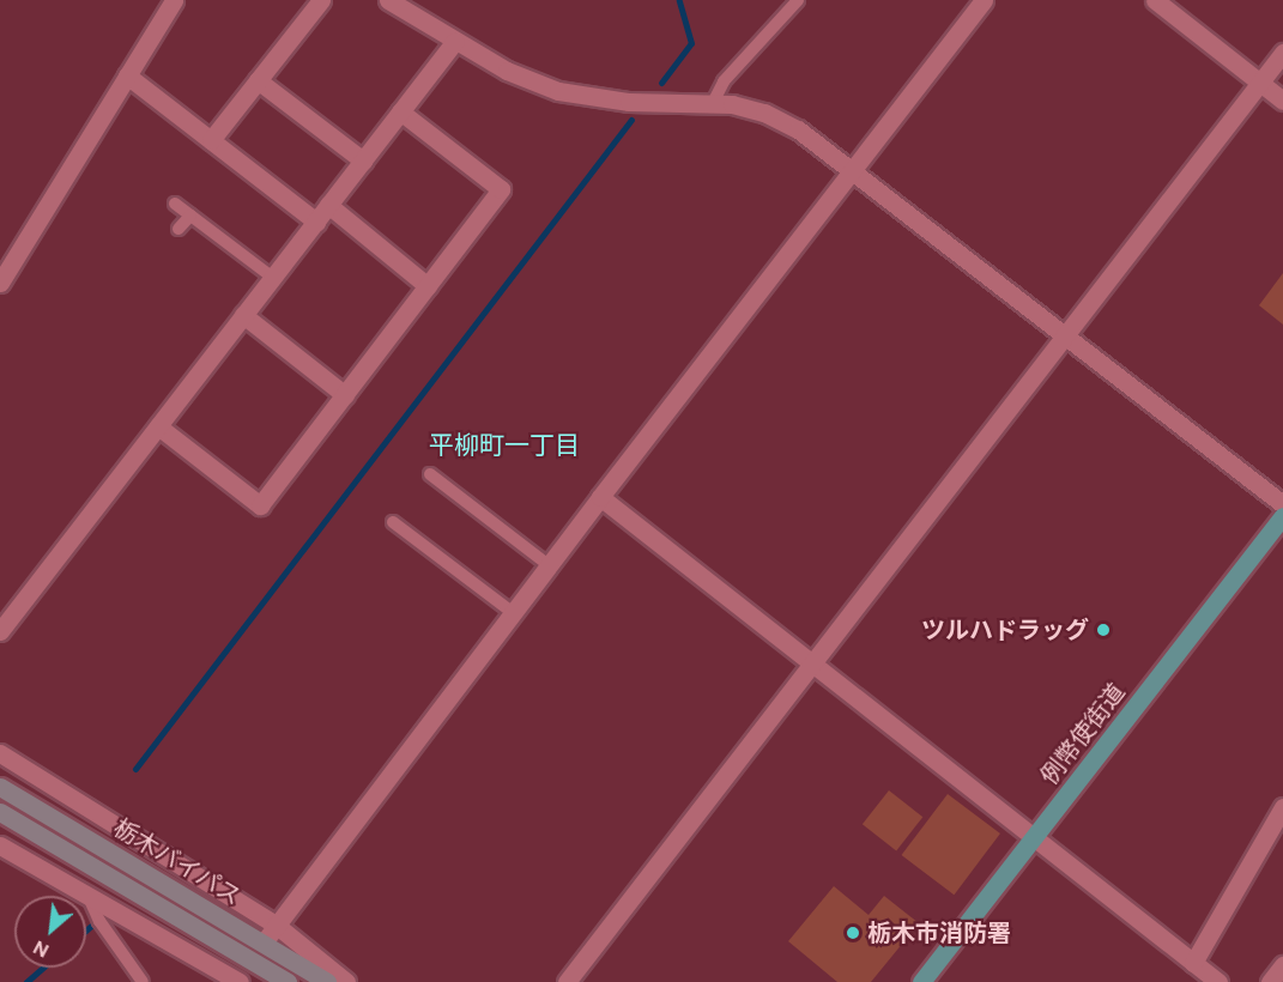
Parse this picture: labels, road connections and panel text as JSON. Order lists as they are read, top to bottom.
{
  "streets": {
    "main road": ["例幣使街道", "栃木バイパス"]
  },
  "districts": ["平柳町一丁目"],
  "places": ["ツルハドラッグ", "栃木市消防署"],
  "north": "bottom left"
}
